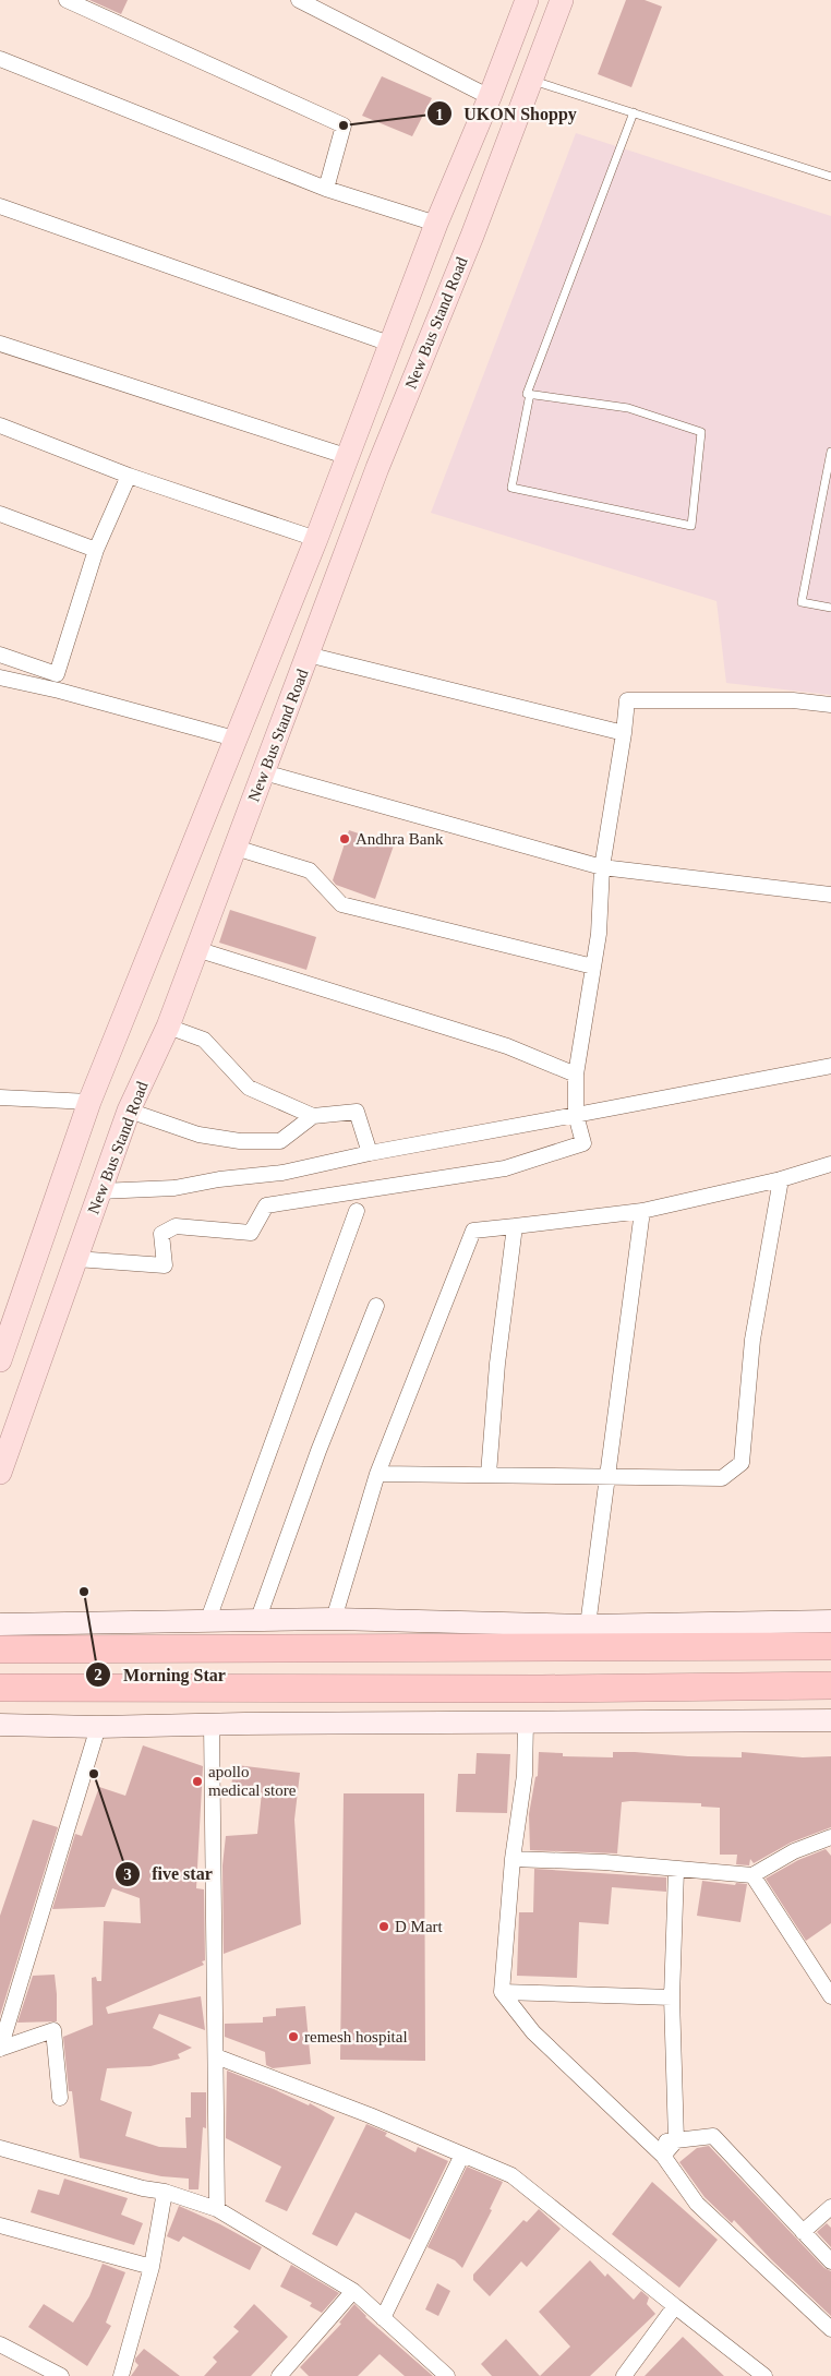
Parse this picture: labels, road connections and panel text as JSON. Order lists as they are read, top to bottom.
{
  "streets": {
    "main road": ["New Bus Stand Road"]
  },
  "places": [
    "UKON Shoppy",
    "Andhra Bank",
    "Morning Star",
    "five star",
    "apollo medical store",
    "D Mart",
    "remesh hospital"
  ]
}
